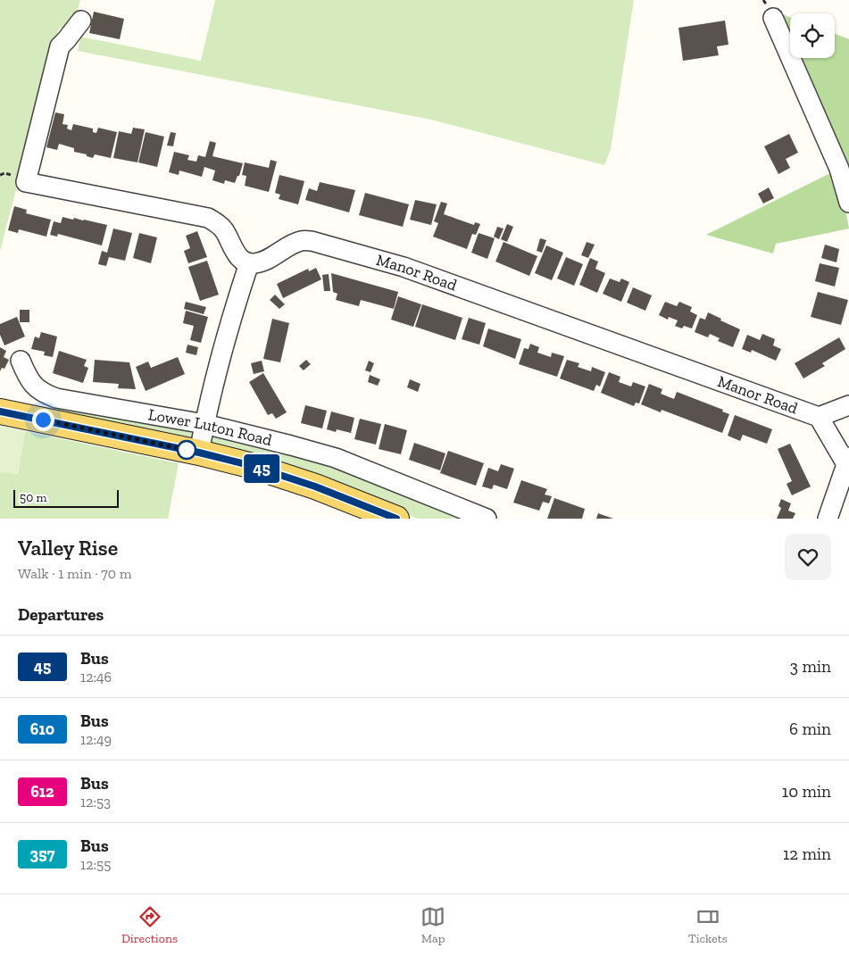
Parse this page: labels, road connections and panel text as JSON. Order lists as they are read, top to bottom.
{
  "streets": {
    "main road": ["Lower Luton Road"],
    "street": ["Manor Road"]
  },
  "lines": ["bus line 45"],
  "scale_bar": "50 m",
  "page": {
    "on_map": "45",
    "scale": "50 m",
    "heading": [
      ["Valley Rise", "Walk · 1 min · 70 m"],
      "Departures"
    ],
    "list": [
      {
        "mark": "45",
        "name": "Bus",
        "note": "12:46",
        "value": "3 min"
      },
      {
        "mark": "610",
        "name": "Bus",
        "note": "12:49",
        "value": "6 min"
      },
      {
        "mark": "612",
        "name": "Bus",
        "note": "12:53",
        "value": "10 min"
      },
      {
        "mark": "357",
        "name": "Bus",
        "note": "12:55",
        "value": "12 min"
      }
    ],
    "tabs": ["Directions", "Map", "Tickets"]
  }
}
